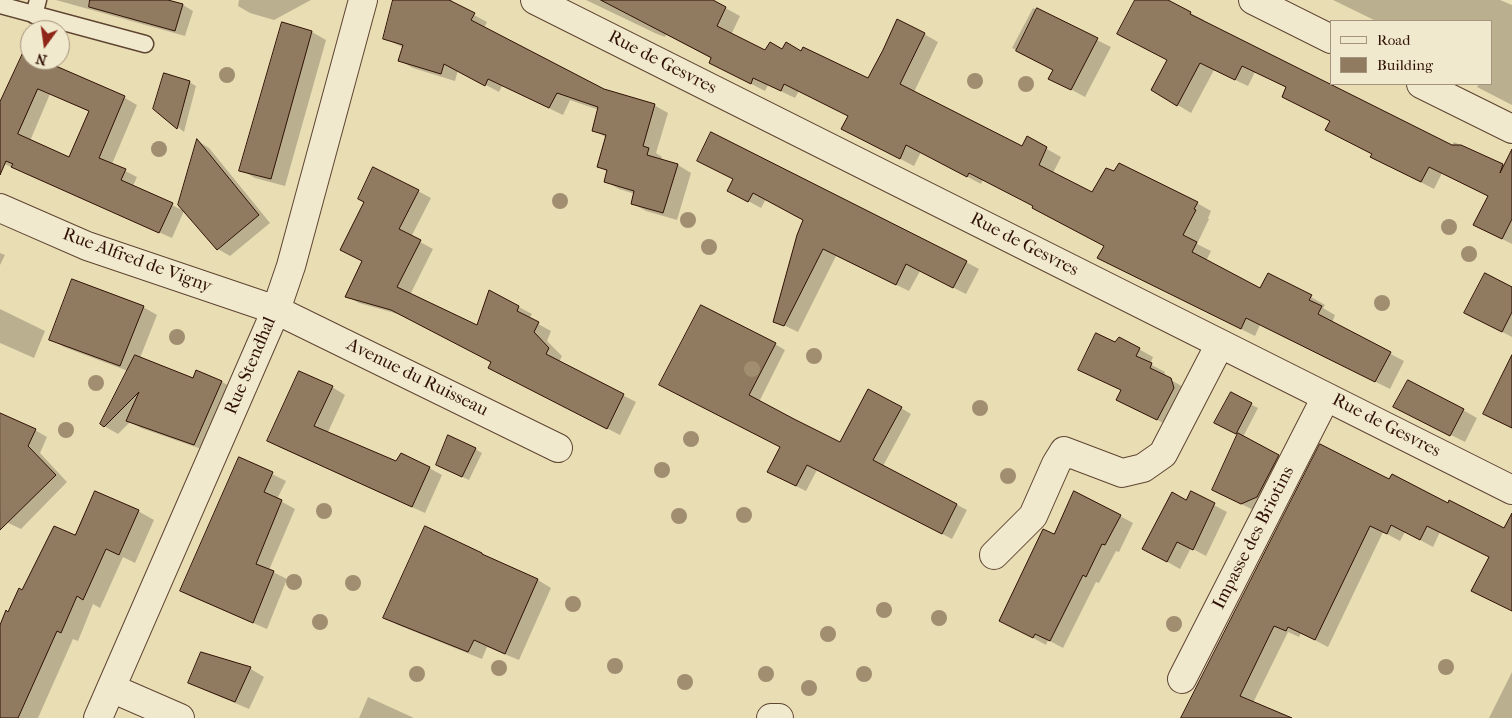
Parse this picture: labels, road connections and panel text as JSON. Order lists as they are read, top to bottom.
{
  "streets": {
    "street": [
      "Rue de Gesvres",
      "Rue Alfred de Vigny",
      "Rue Stendhal",
      "Avenue du Ruisseau",
      "Impasse des Briotins"
    ]
  },
  "crossings": [
    ["Rue de Gesvres", "Impasse des Briotins"],
    ["Rue Alfred de Vigny", "Rue Stendhal"],
    ["Rue Alfred de Vigny", "Avenue du Ruisseau"],
    ["Rue Stendhal", "Avenue du Ruisseau"]
  ],
  "legend": ["Road", "Building"],
  "north": "bottom"
}
